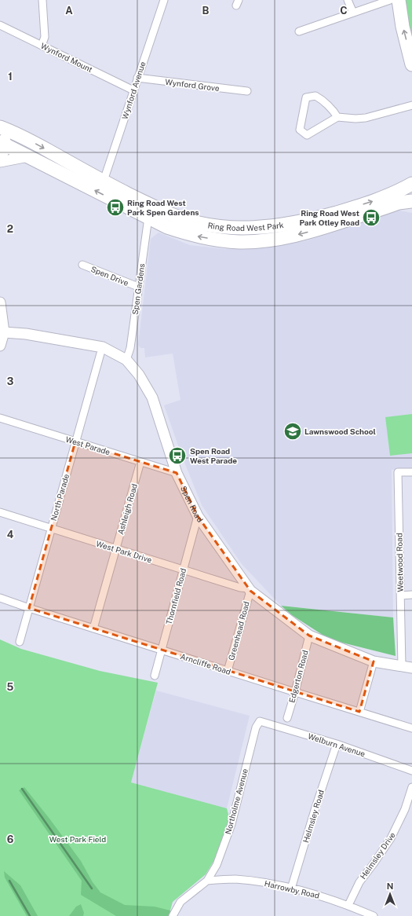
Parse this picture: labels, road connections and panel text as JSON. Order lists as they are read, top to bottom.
{
  "streets": {
    "highway": ["Ring Road West Park"],
    "street": [
      "Wynford Mount",
      "Wynford Grove",
      "Wynford Avenue",
      "Spen Drive",
      "Spen Gardens",
      "West Parade",
      "North Parade",
      "Spen Road",
      "Ashleigh Road",
      "West Park Drive",
      "Weetwood Road",
      "Thornfield Road",
      "Greenhead Road",
      "Arncliffe Road",
      "Edgerton Road",
      "Welburn Avenue",
      "Northolme Avenue",
      "Helmsley Road",
      "Helmsley Drive",
      "Harrowby Road"
    ]
  },
  "crossings": [
    ["Wynford Mount", "Wynford Avenue"],
    ["Wynford Grove", "Wynford Avenue"],
    ["Wynford Avenue", "Ring Road West Park"],
    ["Ring Road West Park", "Spen Gardens"],
    ["Spen Drive", "Spen Gardens"],
    ["Spen Gardens", "Spen Road"],
    ["West Parade", "North Parade"],
    ["West Parade", "Spen Road"],
    ["West Parade", "Ashleigh Road"],
    ["North Parade", "West Park Drive"],
    ["North Parade", "Arncliffe Road"],
    ["Spen Road", "West Park Drive"],
    ["Spen Road", "Weetwood Road"],
    ["Spen Road", "Thornfield Road"],
    ["Spen Road", "Greenhead Road"],
    ["Spen Road", "Edgerton Road"],
    ["Ashleigh Road", "West Park Drive"],
    ["Ashleigh Road", "Arncliffe Road"],
    ["West Park Drive", "Thornfield Road"],
    ["West Park Drive", "Greenhead Road"],
    ["Thornfield Road", "Arncliffe Road"],
    ["Greenhead Road", "Arncliffe Road"],
    ["Arncliffe Road", "Edgerton Road"],
    ["Welburn Avenue", "Northolme Avenue"],
    ["Welburn Avenue", "Helmsley Road"],
    ["Northolme Avenue", "Harrowby Road"],
    ["Helmsley Road", "Harrowby Road"],
    ["Helmsley Drive", "Harrowby Road"]
  ],
  "parks": ["West Park Field"],
  "places": {
    "bus stop": ["Ring Road West Park Spen Gardens", "Ring Road West Park Otley Road", "Spen Road West Parade"],
    "school or university": ["Lawnswood School"]
  },
  "north": "top",
  "grid": {
    "columns": ["A", "B", "C"],
    "rows": [
      "1",
      "2",
      "3",
      "4",
      "5",
      "6"
    ]
  }
}
